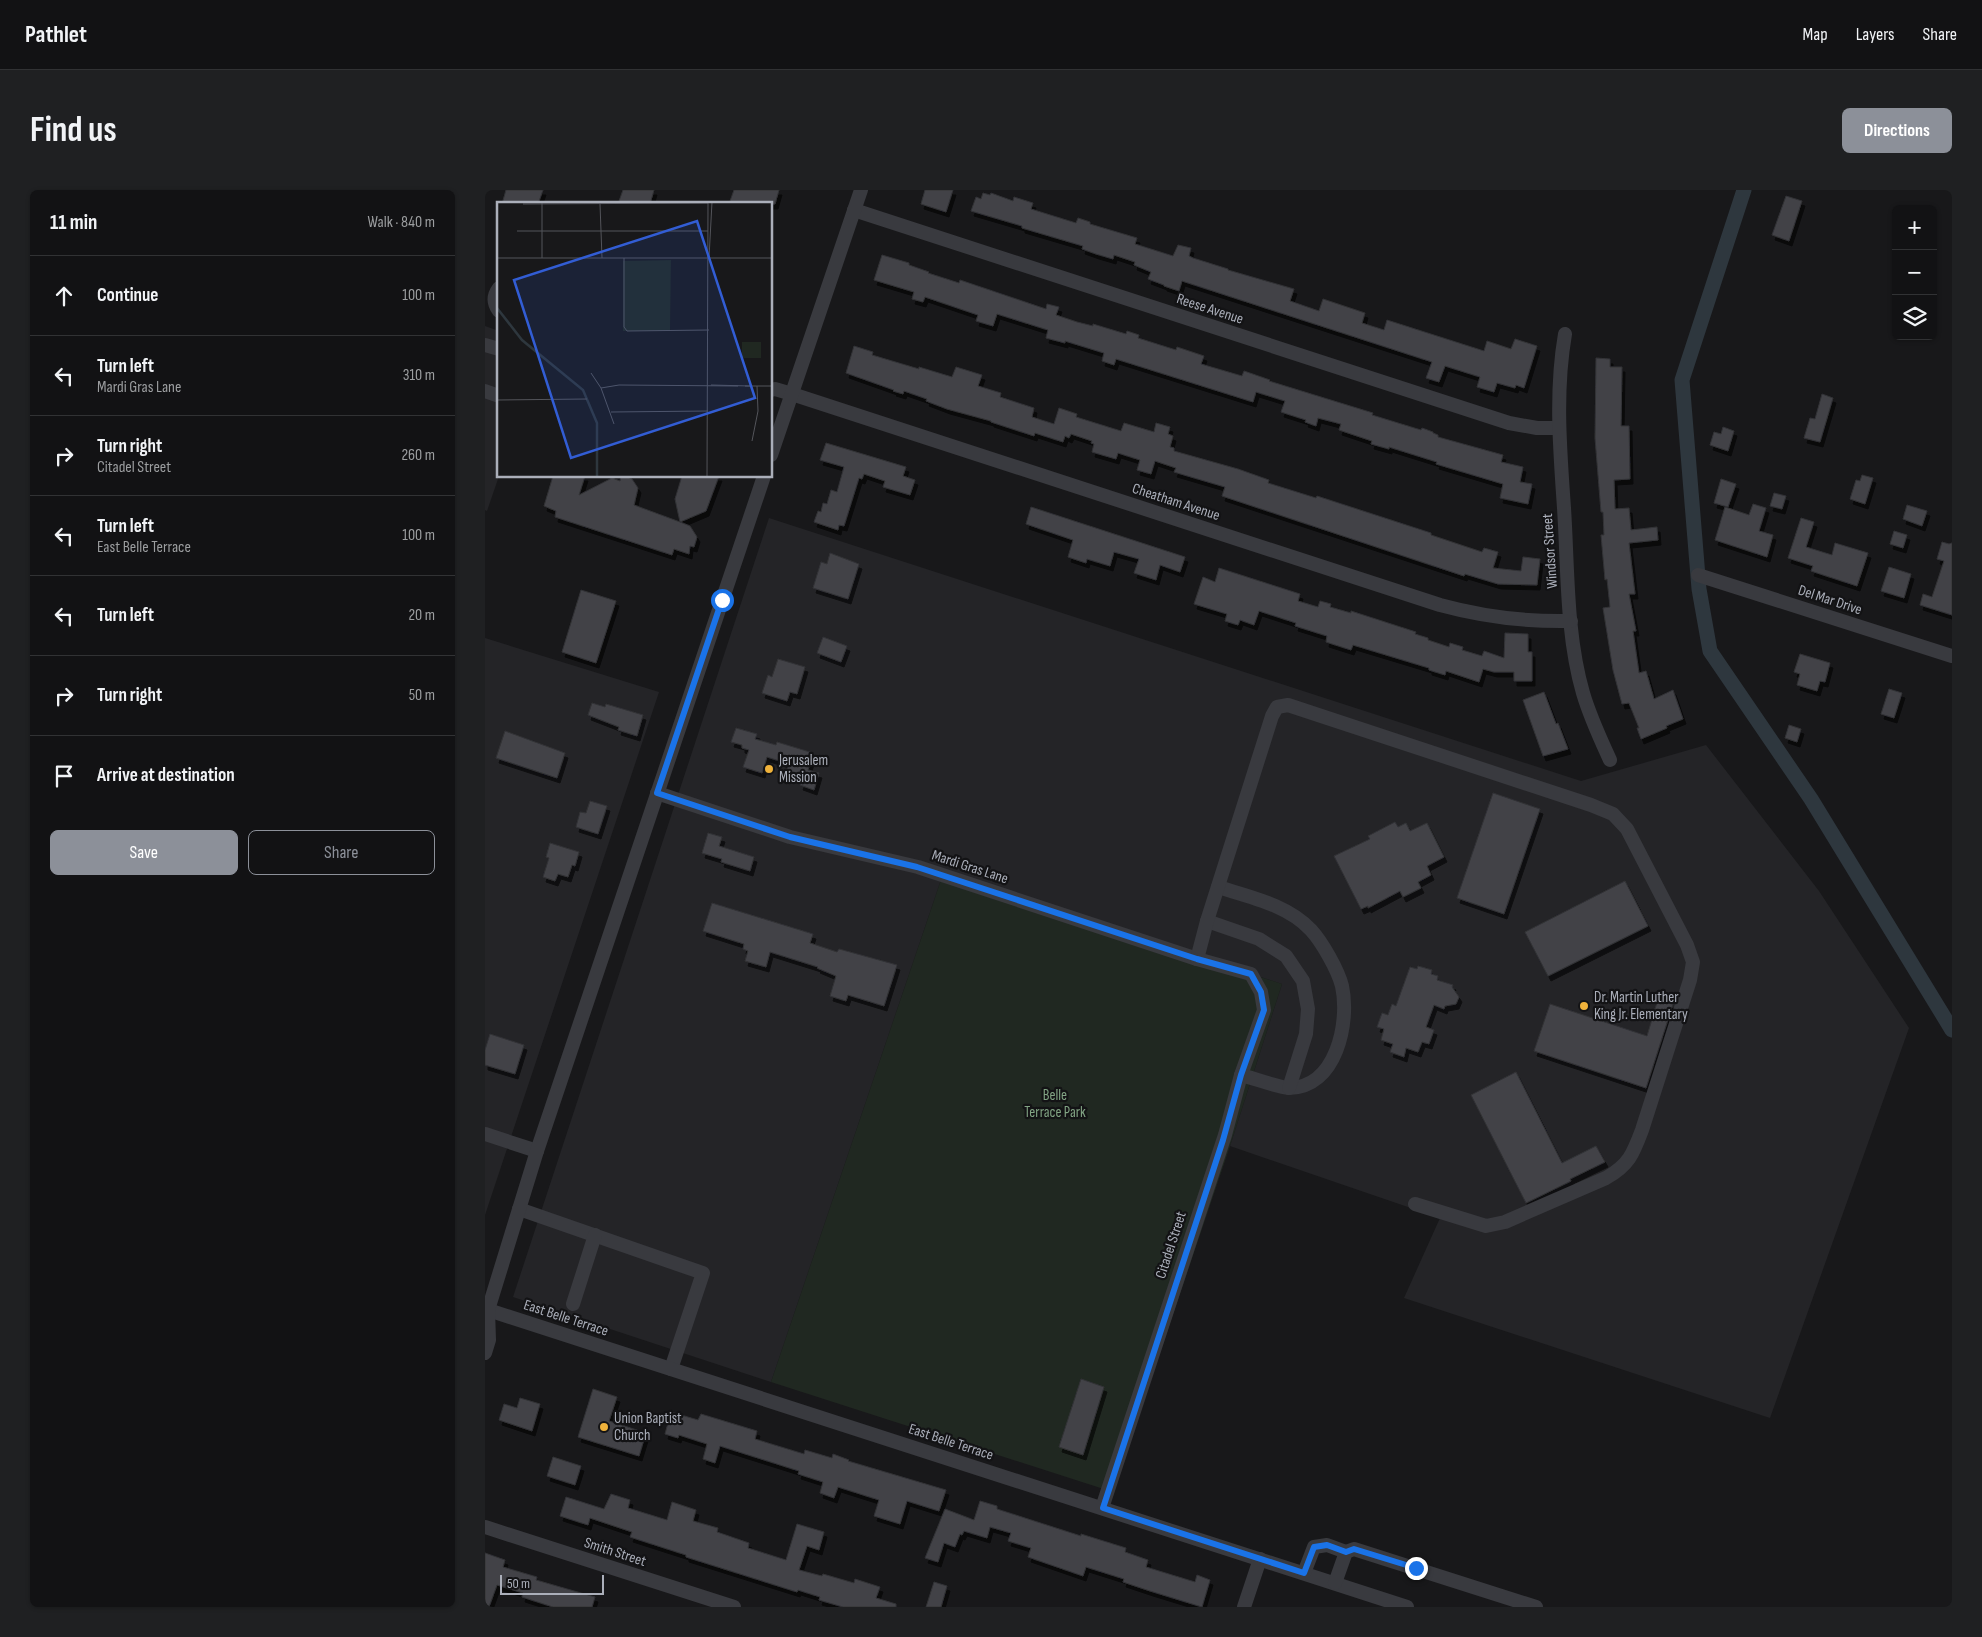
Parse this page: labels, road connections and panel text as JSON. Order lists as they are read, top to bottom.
{
  "streets": {
    "street": [
      "Reese Avenue",
      "Cheatham Avenue",
      "Windsor Street",
      "Del Mar Drive",
      "Mardi Gras Lane",
      "Citadel Street",
      "East Belle Terrace",
      "Smith Street"
    ]
  },
  "crossings": [
    ["Reese Avenue", "Windsor Street"],
    ["Cheatham Avenue", "Windsor Street"],
    ["Mardi Gras Lane", "Citadel Street"],
    ["Citadel Street", "East Belle Terrace"]
  ],
  "parks": ["Belle Terrace Park"],
  "places": ["Jerusalem Mission", "Dr. Martin Luther King Jr. Elementary", "Union Baptist Church"],
  "scale_bar": "50 m",
  "page": {
    "header": "Pathlet",
    "nav": ["Map", "Layers", "Share"],
    "buttons": [
      "Directions",
      ["Save", "Share"]
    ],
    "title": "Find us",
    "heading": ["11 min", "Walk · 840 m"],
    "map_buttons": ["+", "−"],
    "list": [
      ["Continue", "100 m"],
      ["Turn left", "Mardi Gras Lane", "310 m"],
      ["Turn right", "Citadel Street", "260 m"],
      ["Turn left", "East Belle Terrace", "100 m"],
      ["Turn left", "20 m"],
      ["Turn right", "50 m"],
      "Arrive at destination"
    ],
    "scale": "50 m"
  }
}
